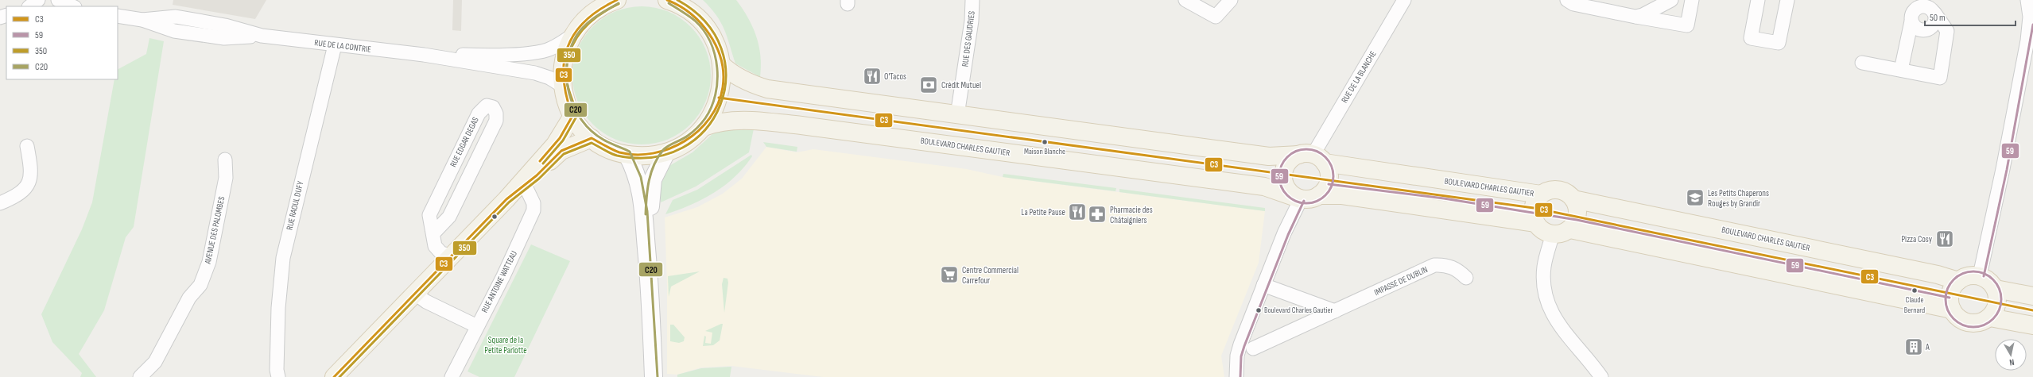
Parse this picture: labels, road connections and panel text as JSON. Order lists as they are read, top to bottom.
{
  "streets": {
    "main road": ["BOULEVARD CHARLES GAUTIER"],
    "street": [
      "RUE DES GAUDRIES",
      "RUE DE LA CONTRIE",
      "RUE DE LA BLANCHE",
      "RUE EDGAR DEGAS",
      "RUE RAOUL DUFY",
      "AVENUE DES PALOMBES",
      "IMPASSE DE DUBLIN",
      "RUE ANTOINE WATTEAU"
    ]
  },
  "crossings": [
    ["RUE DES GAUDRIES", "BOULEVARD CHARLES GAUTIER"],
    ["RUE DE LA CONTRIE", "RUE RAOUL DUFY"],
    ["RUE DE LA BLANCHE", "BOULEVARD CHARLES GAUTIER"]
  ],
  "parks": ["Square de la Petite Parlotte"],
  "places": {
    "restaurant": ["O'Tacos", "La Petite Pause", "Pizza Cosy"],
    "bank": ["Crédit Mutuel"],
    "other": ["Maison Blanche", "Claude Bernard", "Boulevard Charles Gautier"],
    "school or university": ["Les Petits Chaperons Rouges by Grandir"],
    "pharmacy": ["Pharmacie des Châtaigniers"],
    "supermarket": ["Centre Commercial Carrefour"],
    "building": ["A"]
  },
  "lines": [
    "transit line C3",
    "transit line 350",
    "transit line C20",
    "transit line 59"
  ],
  "legend": [
    "C3",
    "59",
    "350",
    "C20"
  ],
  "scale_bar": "50 m",
  "north": "bottom"
}
